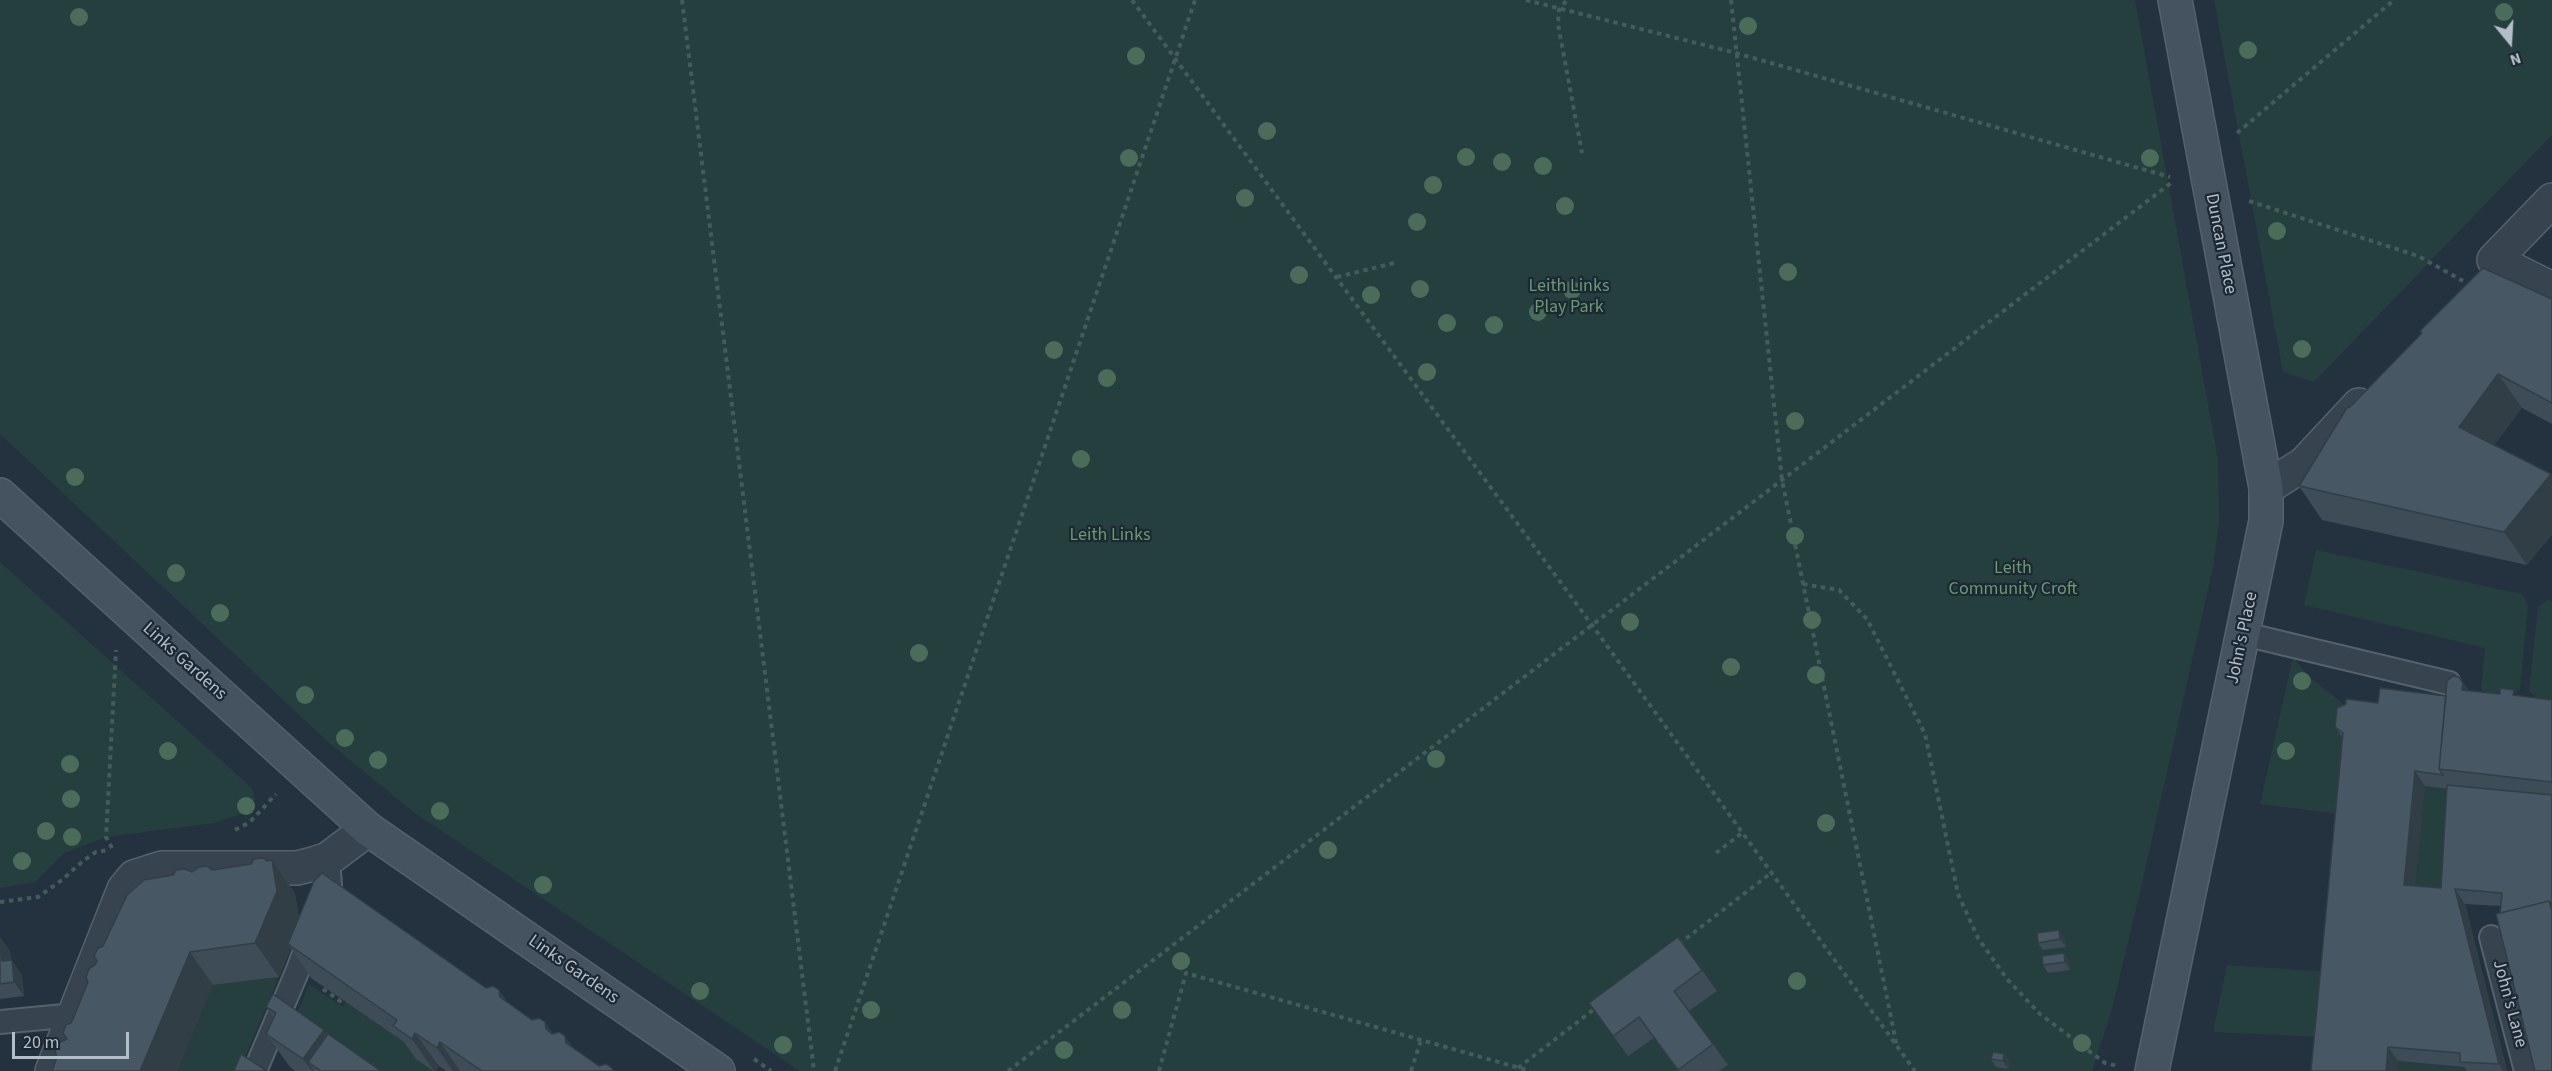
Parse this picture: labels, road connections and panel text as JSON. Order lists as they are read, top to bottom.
{
  "streets": {
    "street": ["Duncan Place", "John's Place", "Links Gardens"],
    "lane": ["John's Lane"]
  },
  "crossings": [
    ["Duncan Place", "John's Place"]
  ],
  "parks": ["Leith Links Play Park", "Leith Links", "Leith Community Croft"],
  "scale_bar": "20 m",
  "north": "bottom"
}
